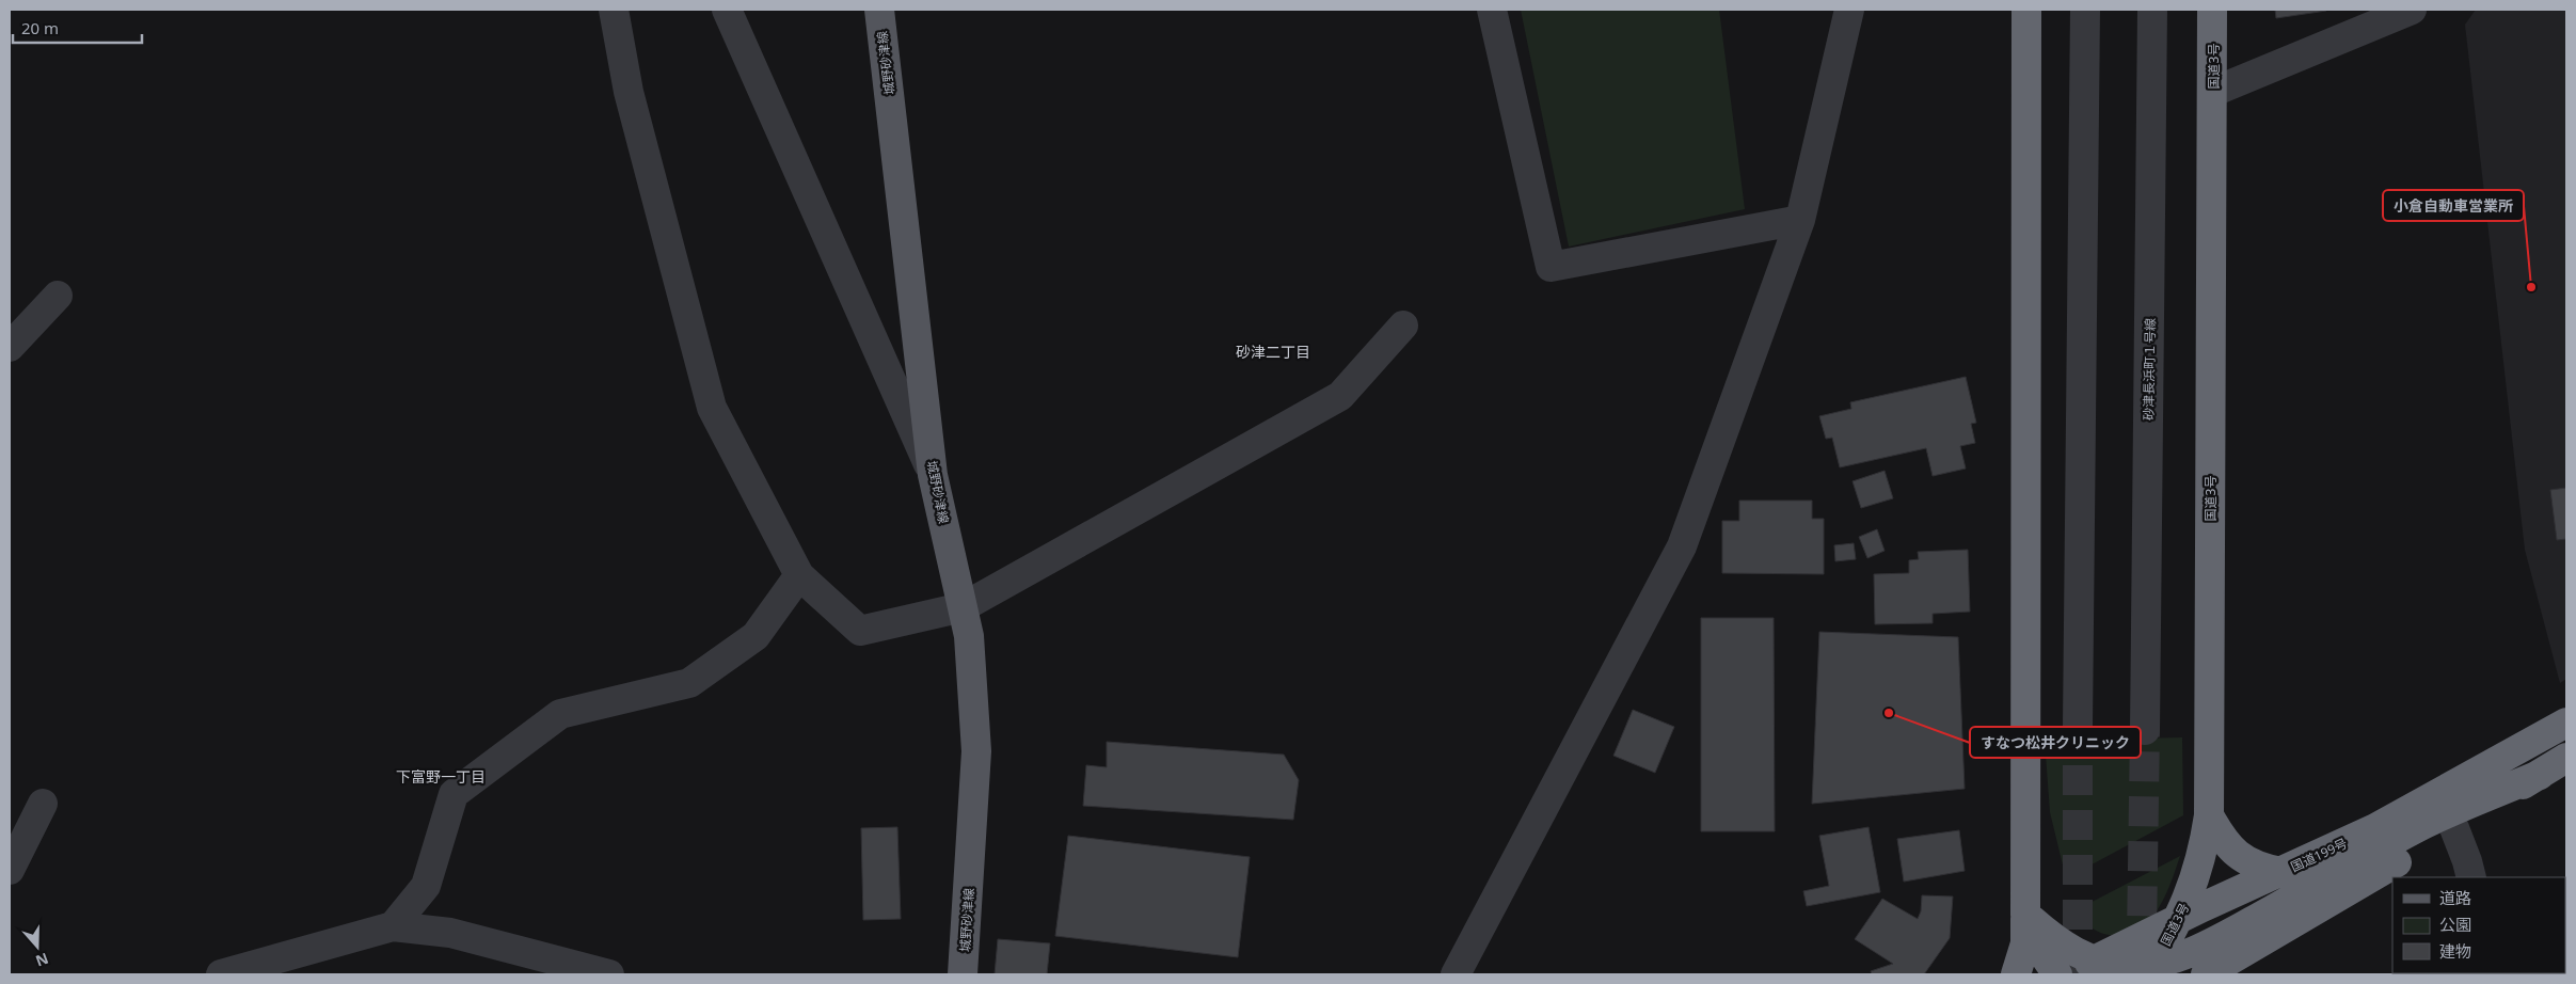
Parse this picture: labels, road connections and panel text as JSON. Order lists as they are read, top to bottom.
{
  "streets": {
    "highway": ["国道3号", "国道199号"],
    "main road": ["城野砂津線"],
    "street": ["砂津長浜町１号線"]
  },
  "crossings": [
    ["国道3号", "国道199号"]
  ],
  "districts": ["砂津二丁目", "下富野一丁目"],
  "places": ["小倉自動車営業所", "すなつ松井クリニック"],
  "legend": ["道路", "公園", "建物"],
  "scale_bar": "20 m",
  "north": "bottom"
}
